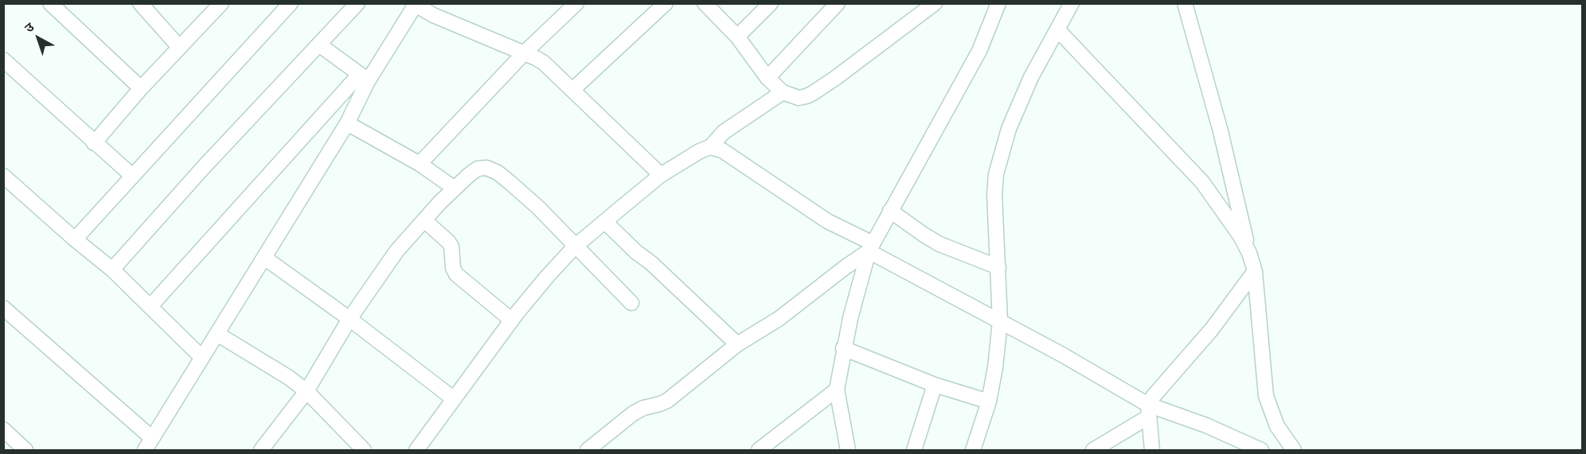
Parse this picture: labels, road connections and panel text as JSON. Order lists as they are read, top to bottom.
{
  "north": "top left"
}
